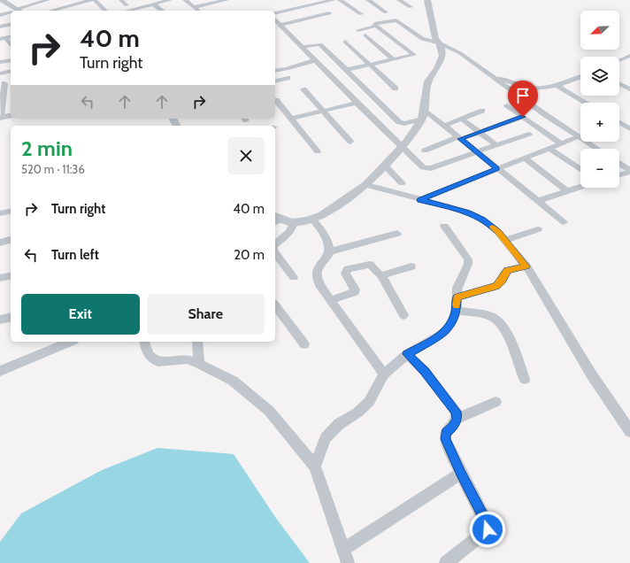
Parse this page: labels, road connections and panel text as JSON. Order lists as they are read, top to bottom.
{
  "north": "bottom left",
  "page": {
    "map_buttons": ["+", "−"],
    "turn": ["40 m", "Turn right"],
    "heading": ["2 min", "520 m · 11:36"],
    "list": [
      {
        "name": "Turn right",
        "value": "40 m"
      },
      {
        "name": "Turn left",
        "value": "20 m"
      }
    ],
    "buttons": ["Exit", "Share"]
  }
}
